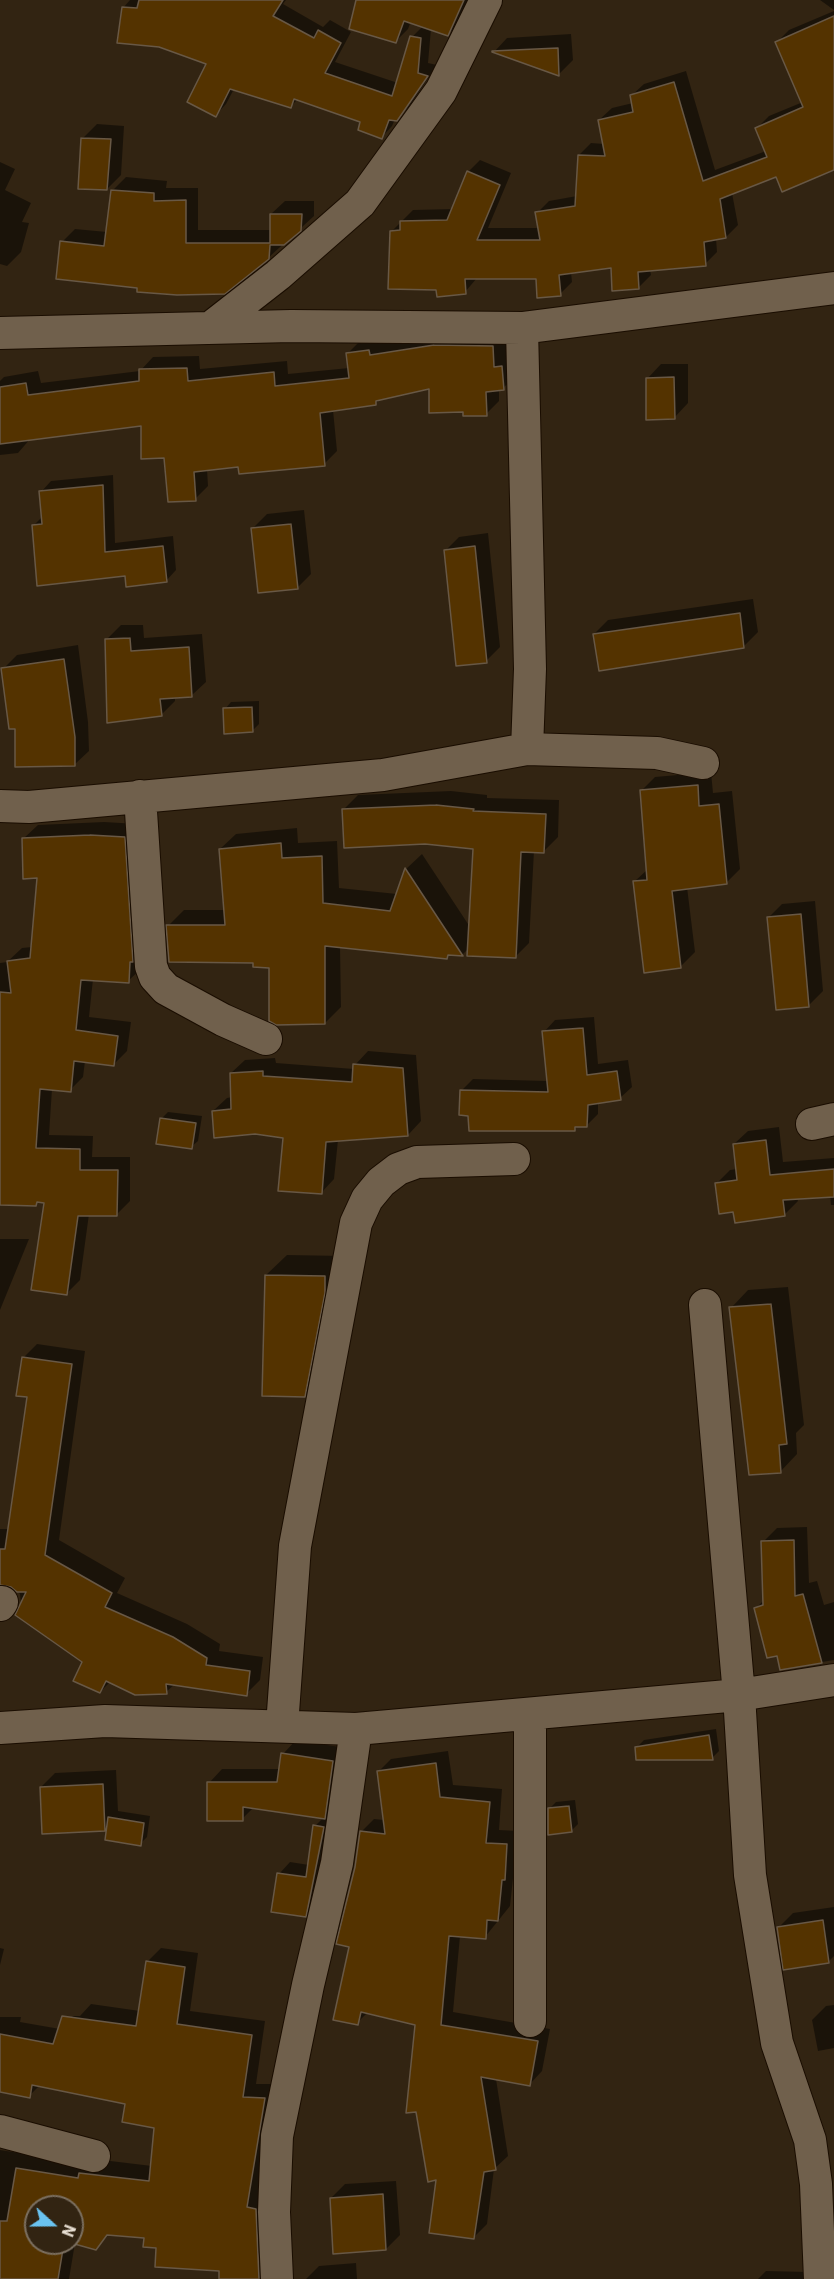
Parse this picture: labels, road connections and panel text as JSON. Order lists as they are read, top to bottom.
{
  "north": "right"
}
